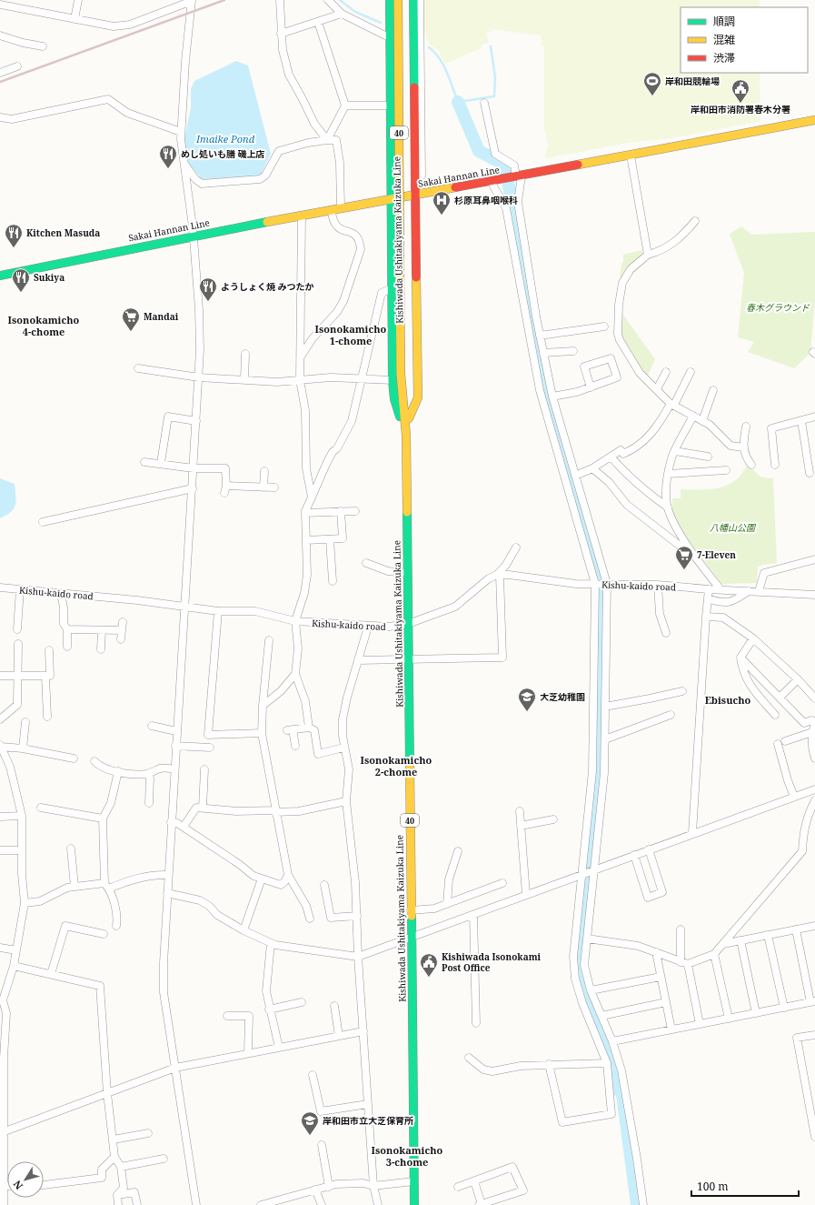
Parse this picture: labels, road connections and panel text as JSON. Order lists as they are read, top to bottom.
{
  "streets": {
    "main road": ["40", "Sakai Hannan Line", "Kishiwada Ushitakiyama Kaizuka Line"],
    "street": ["Kishu-kaido road"]
  },
  "crossings": [
    ["Kishiwada Ushitakiyama Kaizuka Line", "Kishu-kaido road"]
  ],
  "districts": [
    "Isonokamicho 4-chome",
    "Isonokamicho 1-chome",
    "Ebisucho",
    "Isonokamicho 2-chome",
    "Isonokamicho 3-chome"
  ],
  "water": ["Imaike Pond"],
  "parks": ["春木グラウンド", "八幡山公園"],
  "places": {
    "sports": ["岸和田競輪場"],
    "public building": ["岸和田市消防署春木分署", "Kishiwada Isonokami Post Office"],
    "restaurant": [
      "めし処いも膳 磯上店",
      "Kitchen Masuda",
      "Sukiya",
      "ようしょく焼 みつたか"
    ],
    "hospital": ["杉原耳鼻咽喉科"],
    "supermarket": ["Mandai", "7-Eleven"],
    "school or university": ["大芝幼稚園", "岸和田市立大芝保育所"]
  },
  "legend": ["順調", "混雑", "渋滞"],
  "scale_bar": "100 m",
  "north": "bottom left"
}
